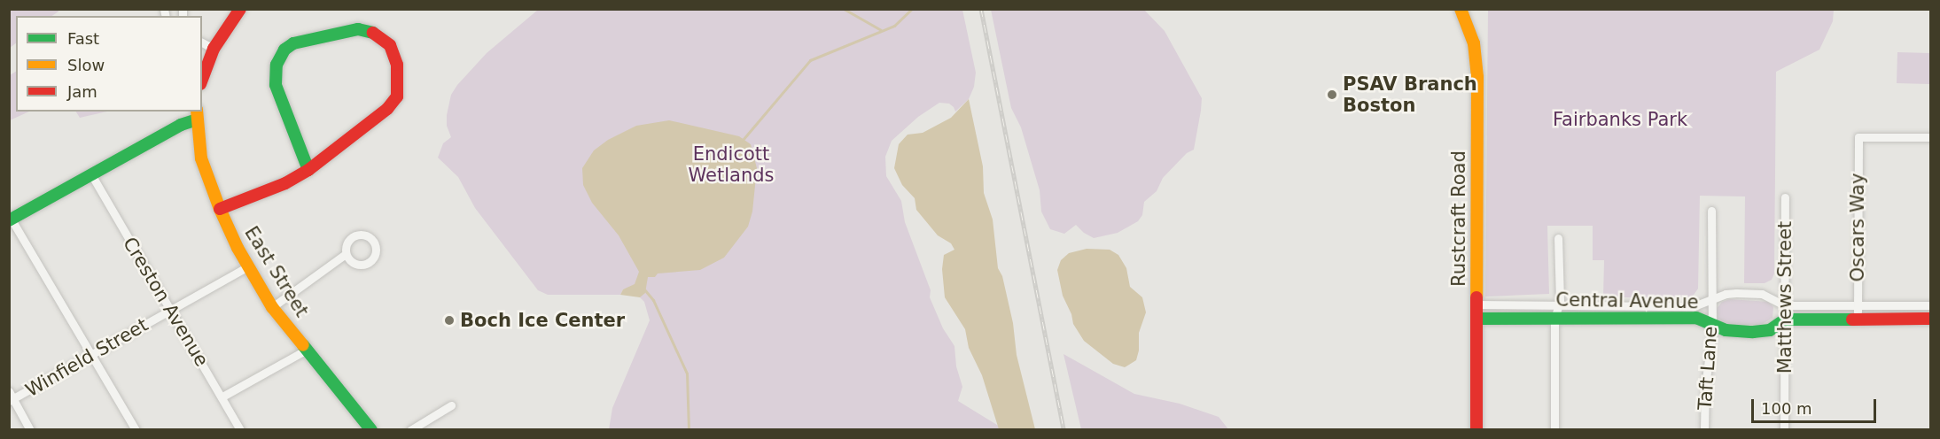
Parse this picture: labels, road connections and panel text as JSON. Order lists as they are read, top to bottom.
{
  "streets": {
    "street": [
      "Rustcraft Road",
      "Oscars Way",
      "East Street",
      "Matthews Street",
      "Central Avenue",
      "Creston Avenue",
      "Winfield Street",
      "Taft Lane"
    ]
  },
  "crossings": [
    ["Rustcraft Road", "Central Avenue"],
    ["Oscars Way", "Central Avenue"],
    ["East Street", "Winfield Street"],
    ["Matthews Street", "Central Avenue"],
    ["Central Avenue", "Taft Lane"],
    ["Creston Avenue", "Winfield Street"]
  ],
  "parks": ["Fairbanks Park", "Endicott Wetlands"],
  "places": ["PSAV Branch Boston", "Boch Ice Center"],
  "legend": ["Fast", "Slow", "Jam"],
  "scale_bar": "100 m"
}
